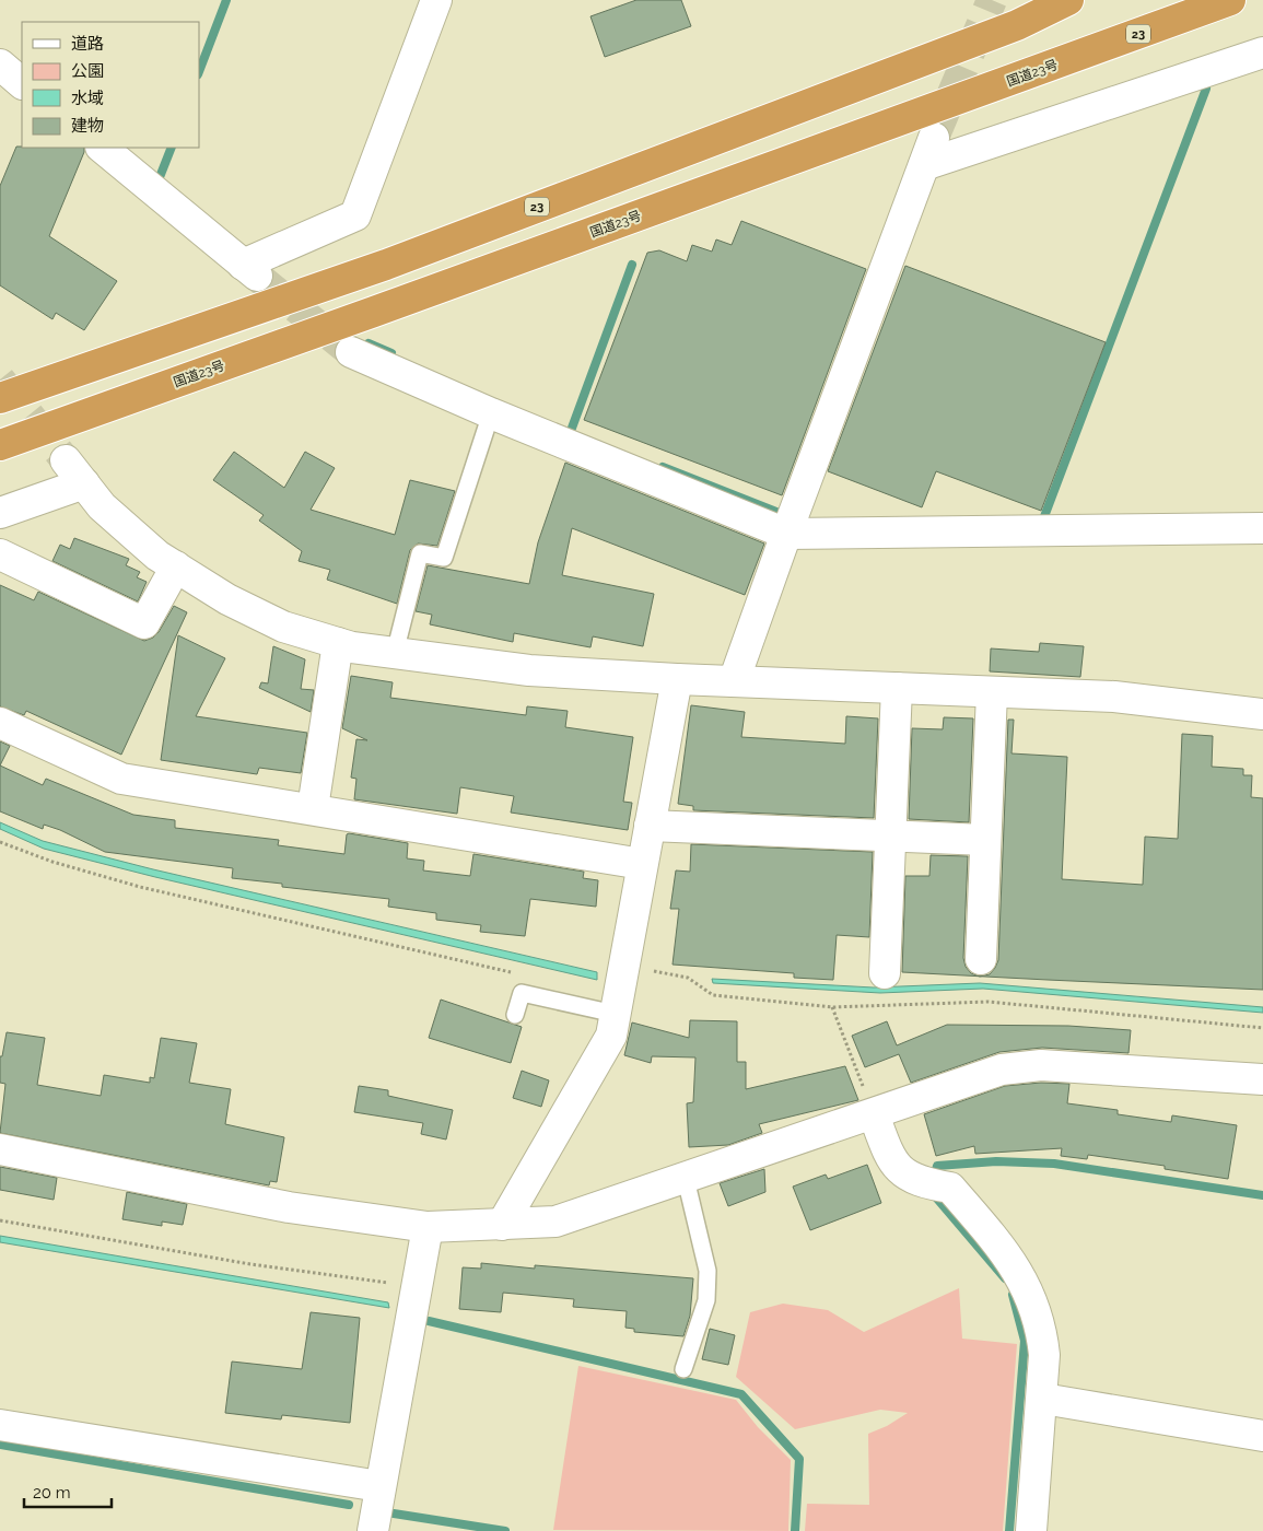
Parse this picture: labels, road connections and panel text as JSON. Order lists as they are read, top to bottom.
{
  "streets": {
    "highway": ["23", "国道23号"]
  },
  "legend": [
    "道路",
    "公園",
    "水域",
    "建物"
  ],
  "scale_bar": "20 m"
}
